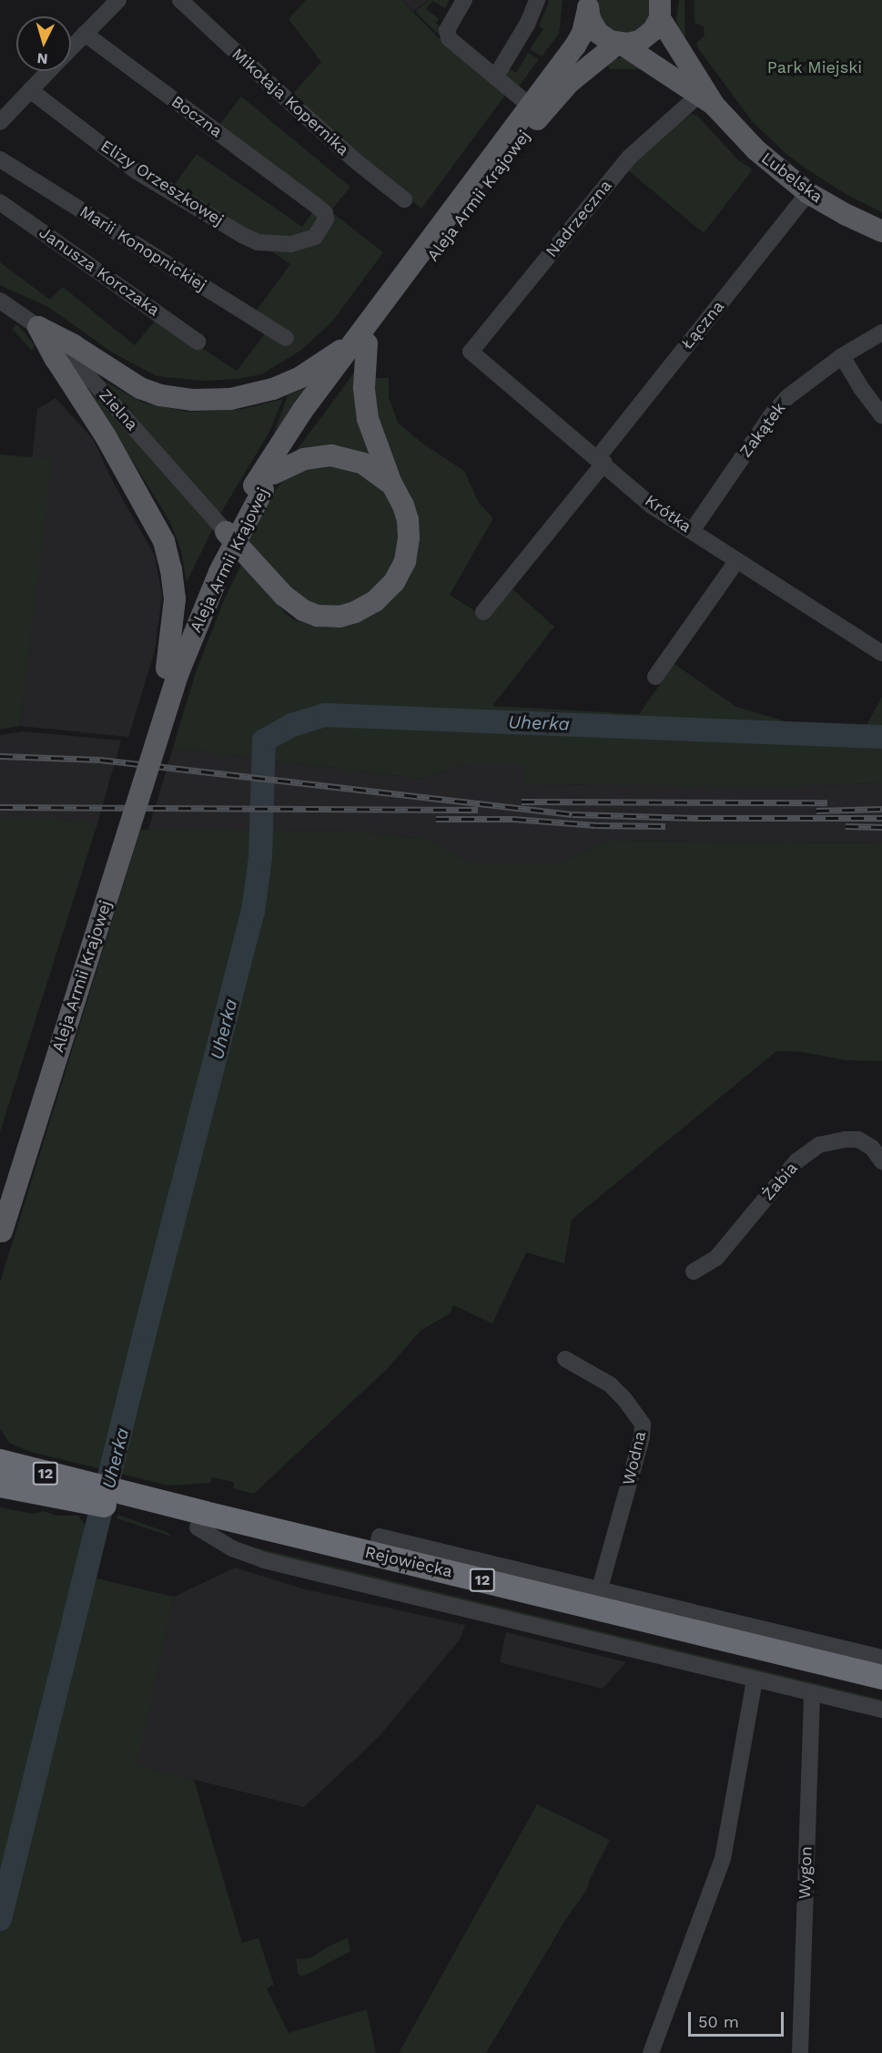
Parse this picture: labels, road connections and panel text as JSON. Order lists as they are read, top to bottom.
{
  "streets": {
    "highway": ["12", "Rejowiecka"],
    "main road": ["Lubelska", "Aleja Armii Krajowej"],
    "street": [
      "Mikołaja Kopernika",
      "Boczna",
      "Elizy Orzeszkowej",
      "Nadrzeczna",
      "Marii Konopnickiej",
      "Janusza Korczaka",
      "Łączna",
      "Zielna",
      "Zakątek",
      "Krótka",
      "Żabia",
      "Wodna",
      "Wygon"
    ]
  },
  "crossings": [
    ["Boczna", "Elizy Orzeszkowej"],
    ["Lubelska", "Aleja Armii Krajowej"],
    ["Lubelska", "Nadrzeczna"],
    ["Lubelska", "Łączna"],
    ["Nadrzeczna", "Krótka"],
    ["Łączna", "Krótka"],
    ["Zakątek", "Krótka"]
  ],
  "water": ["Uherka"],
  "parks": ["Park Miejski"],
  "scale_bar": "50 m",
  "north": "bottom"
}
